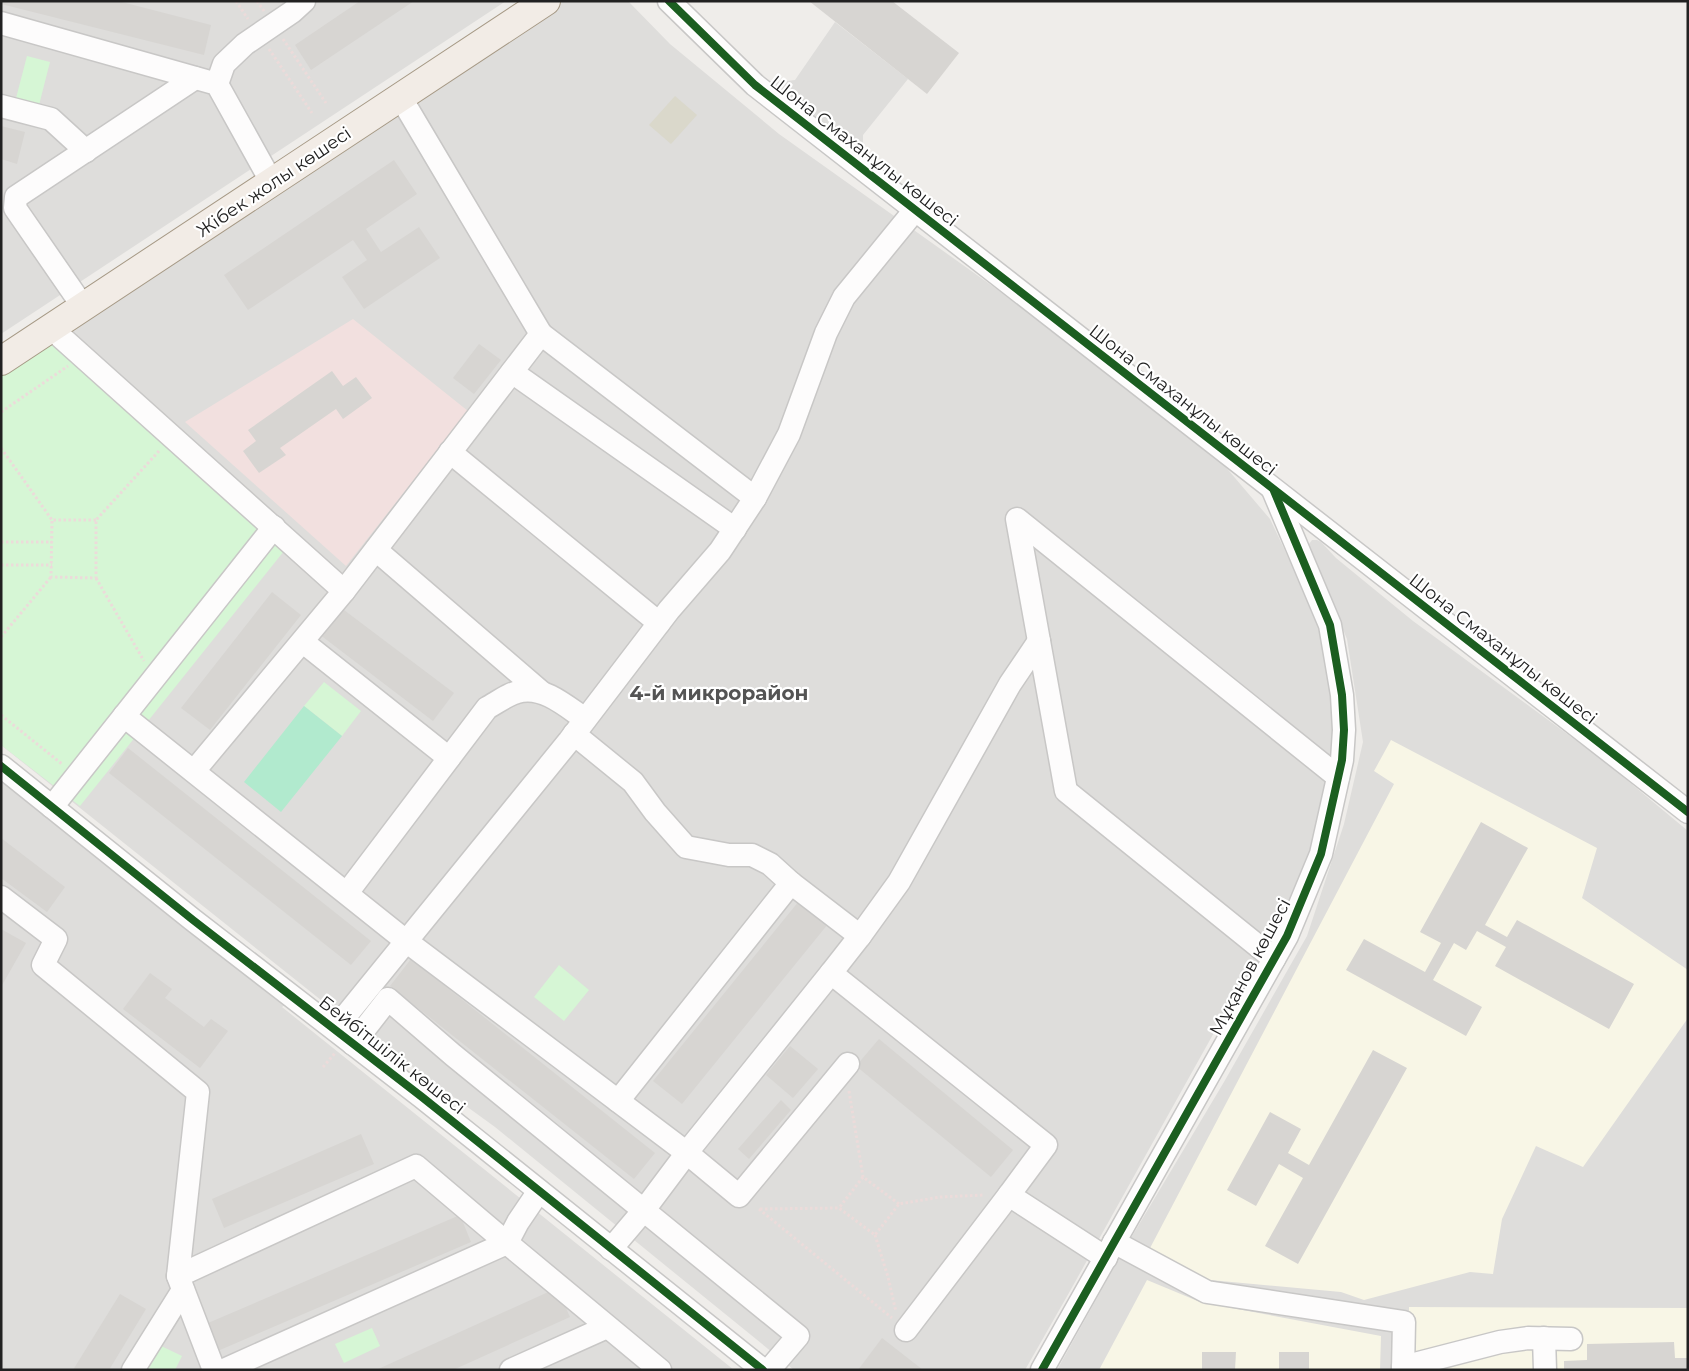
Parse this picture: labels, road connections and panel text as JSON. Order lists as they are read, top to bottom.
{
  "streets": {
    "main road": ["Жібек жолы көшесі"],
    "street": ["Шона Смаханұлы көшесі", "Мұқанов көшесі", "Бейбітшілік көшесі"]
  },
  "crossings": [
    ["Шона Смаханұлы көшесі", "Мұқанов көшесі"]
  ],
  "districts": ["4-й микрорайон"]
}
